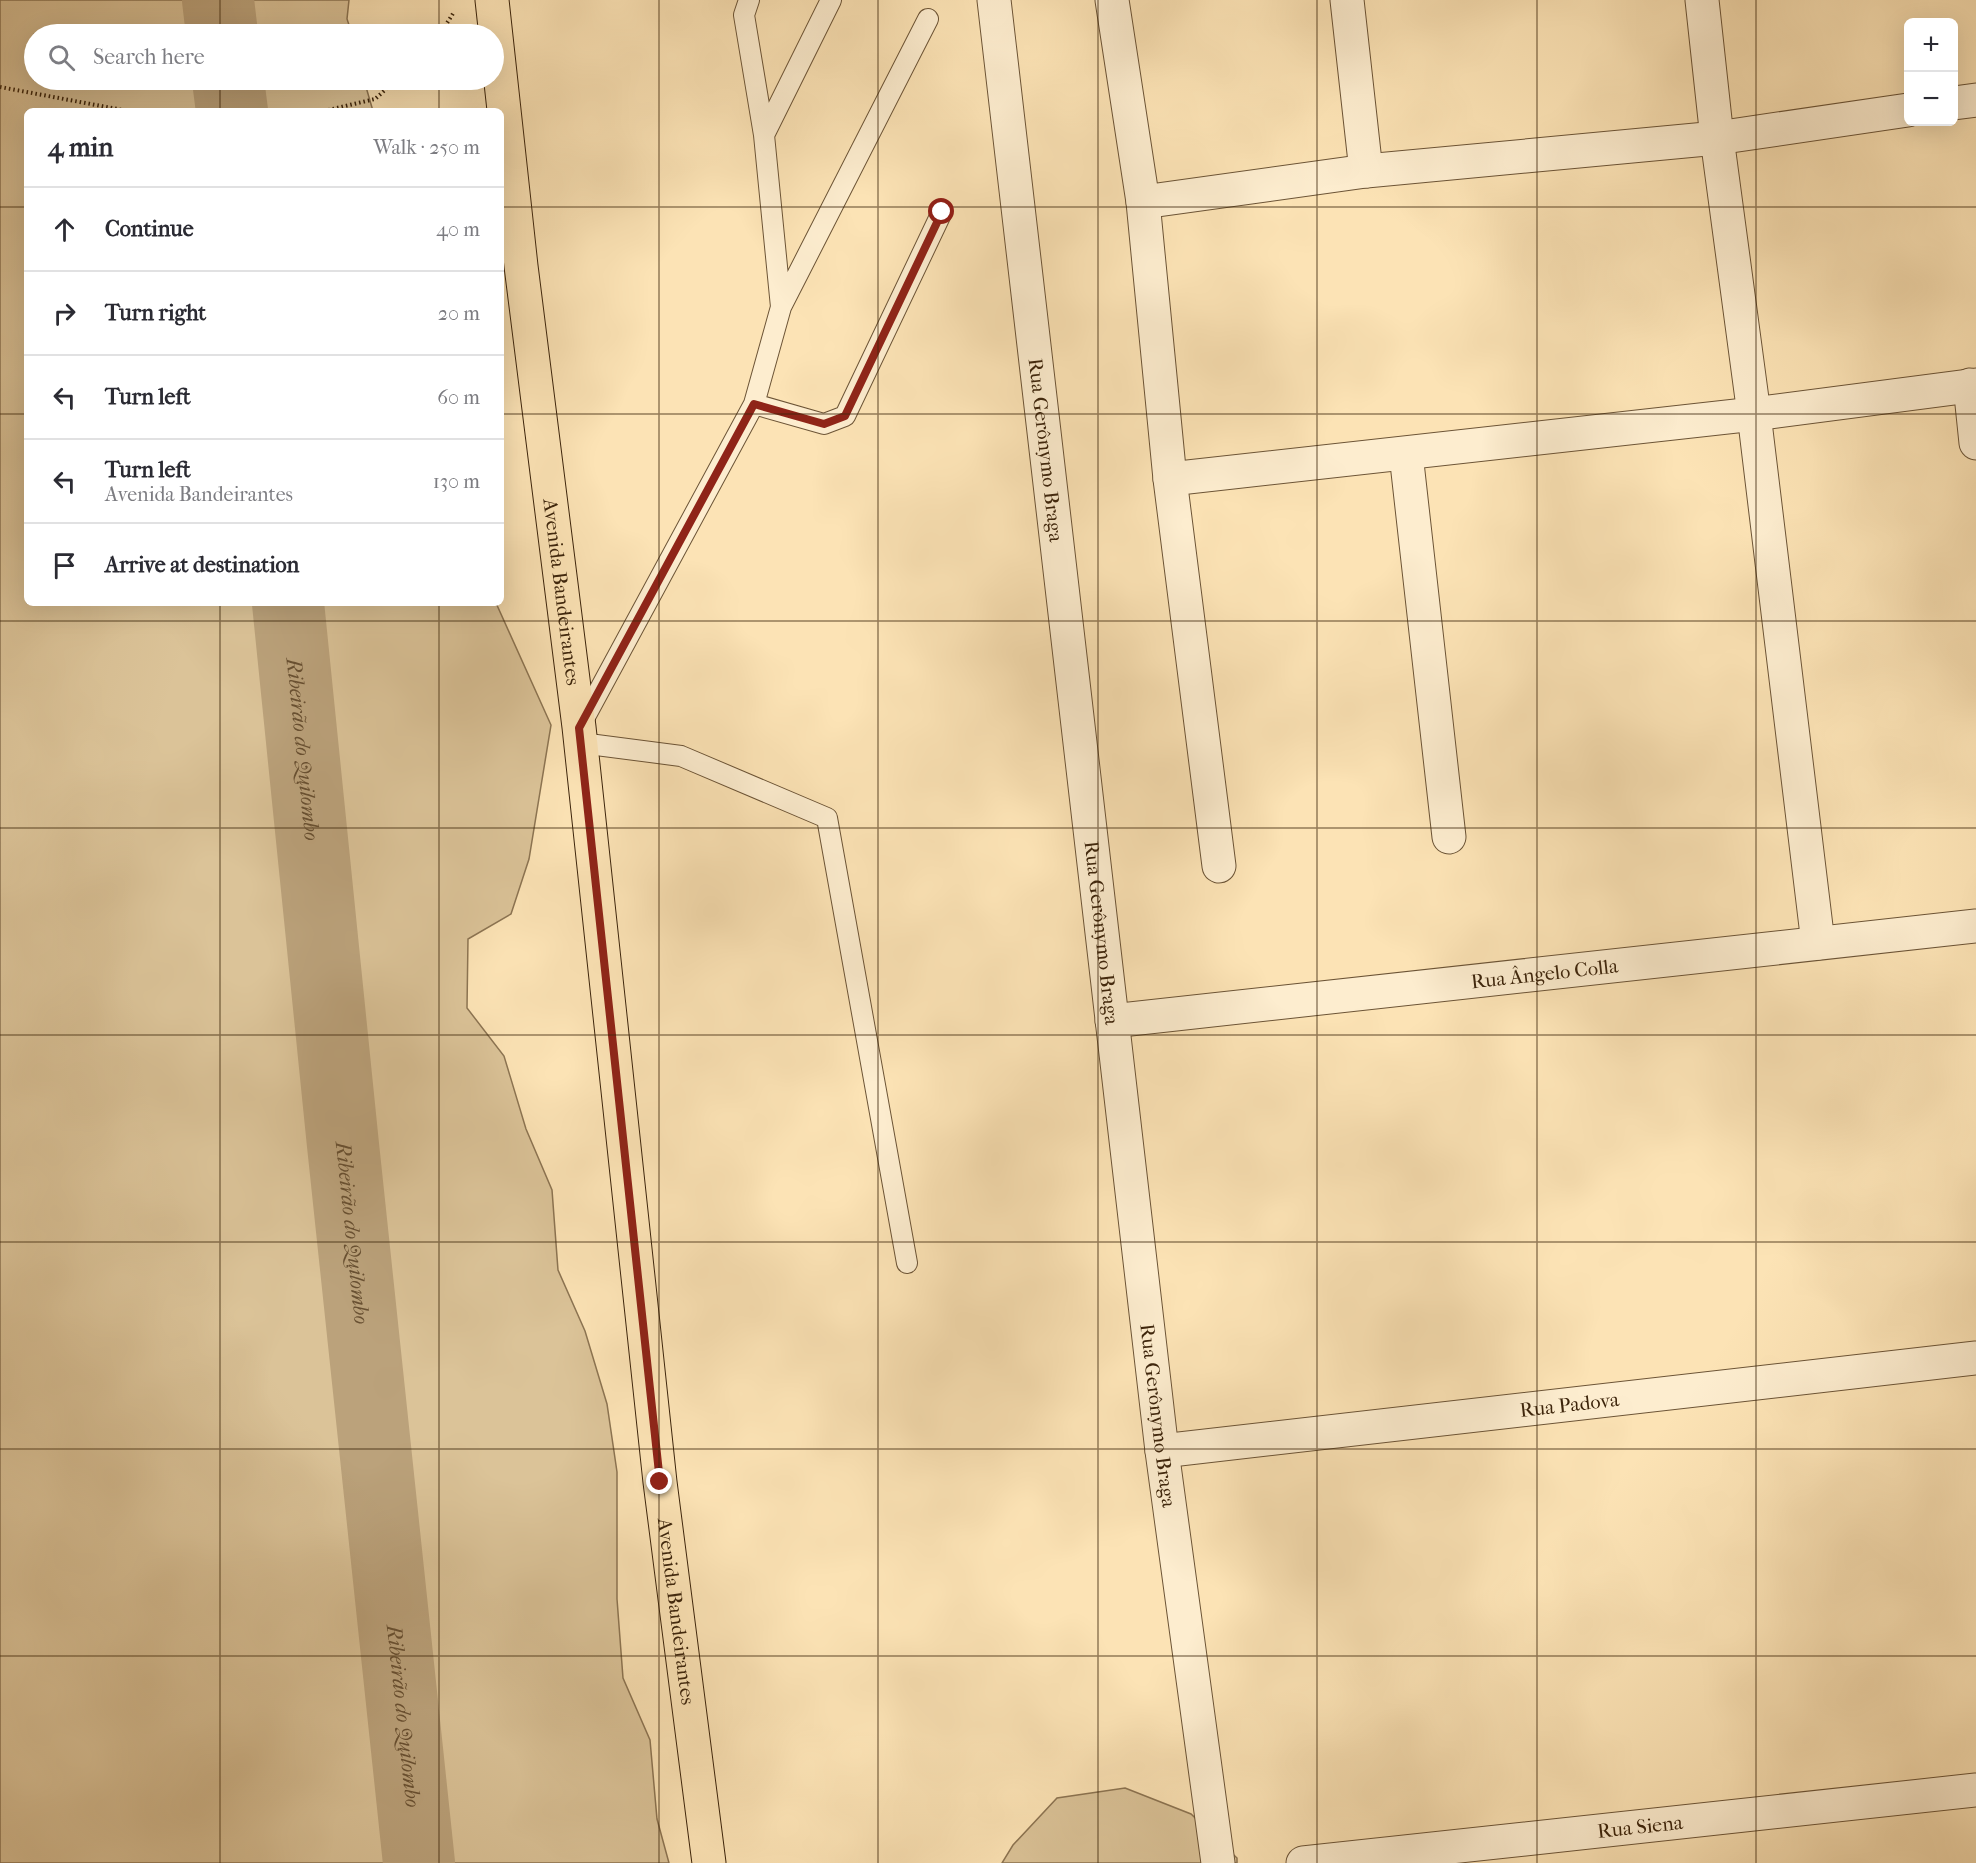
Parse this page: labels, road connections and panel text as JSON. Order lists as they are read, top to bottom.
{
  "streets": {
    "main road": ["Avenida Bandeirantes"],
    "street": [
      "Rua Gerônymo Braga",
      "Rua Ângelo Colla",
      "Rua Padova",
      "Rua Siena"
    ]
  },
  "crossings": [
    ["Rua Gerônymo Braga", "Rua Ângelo Colla"],
    ["Rua Gerônymo Braga", "Rua Padova"]
  ],
  "water": ["Ribeirão do Quilombo"],
  "page": {
    "map_buttons": ["+", "−"],
    "search": "Search here",
    "heading": ["4 min", "Walk · 250 m"],
    "list": [
      ["Continue", "40 m"],
      ["Turn right", "20 m"],
      ["Turn left", "60 m"],
      ["Turn left", "Avenida Bandeirantes", "130 m"],
      "Arrive at destination"
    ]
  }
}
